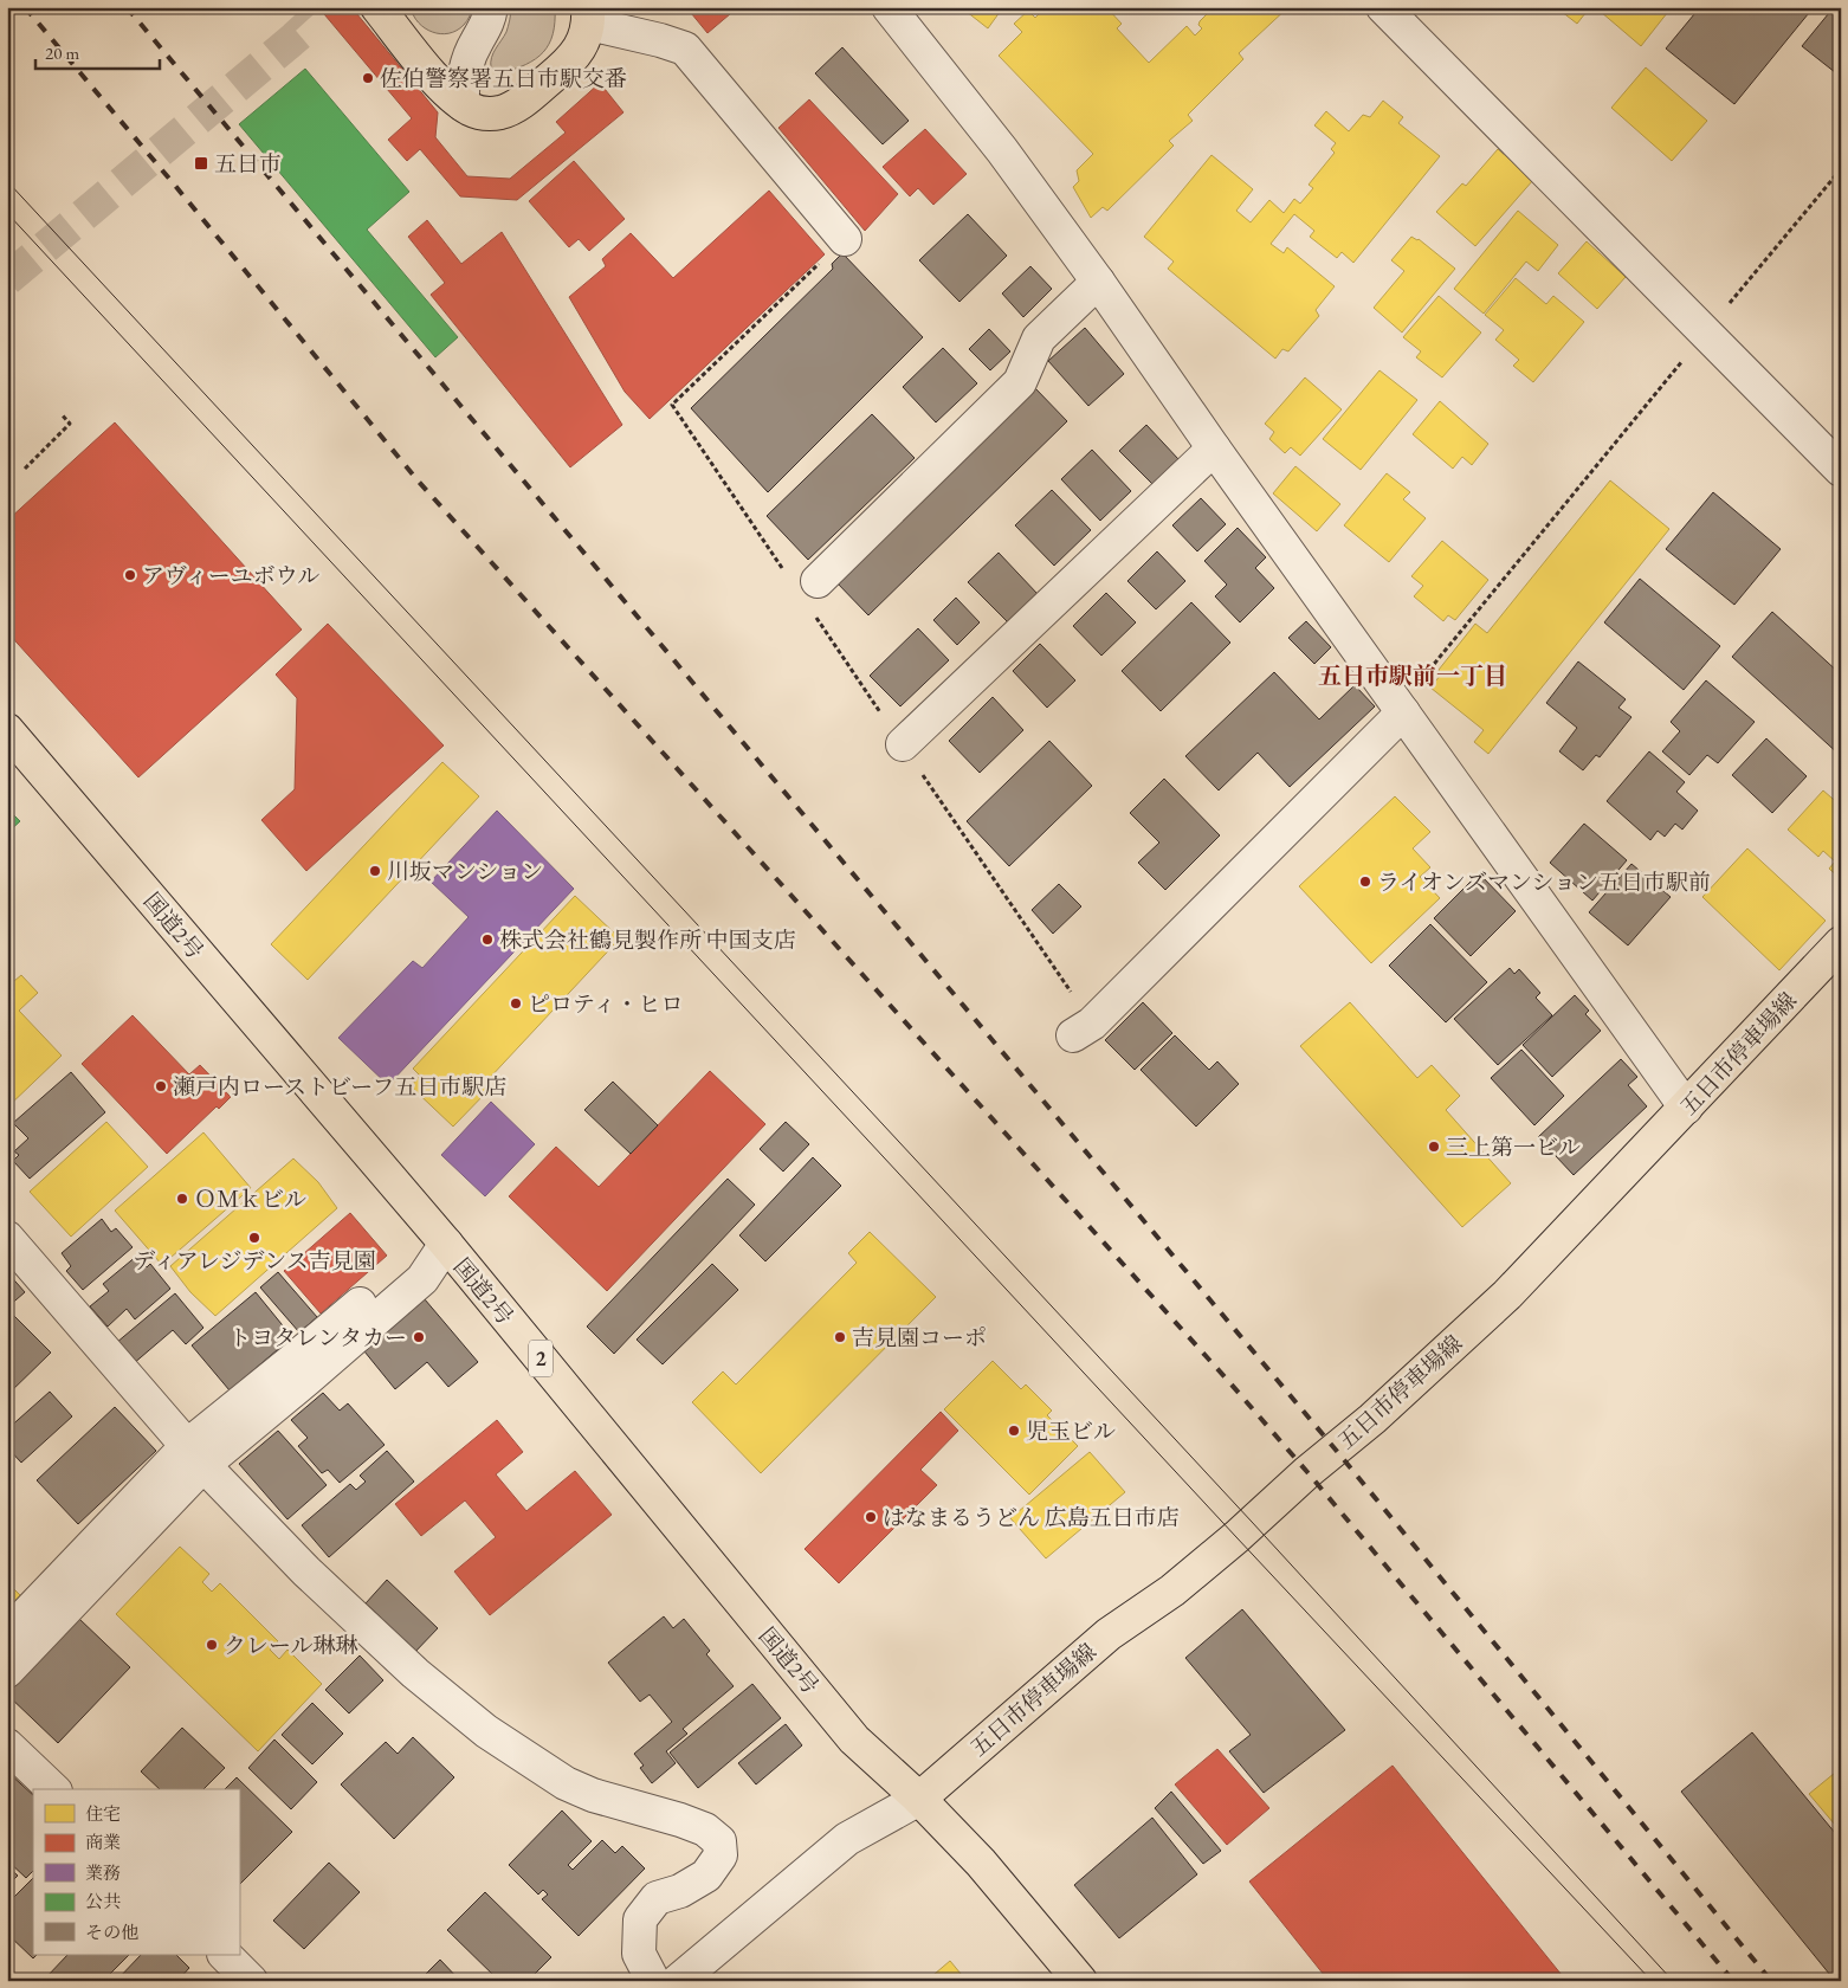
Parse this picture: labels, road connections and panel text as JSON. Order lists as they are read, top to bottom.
{
  "streets": {
    "main road": ["国道2号", "五日市停車場線", "2"]
  },
  "crossings": [
    ["国道2号", "五日市停車場線"]
  ],
  "districts": ["五日市駅前一丁目"],
  "places": {
    "other": [
      "佐伯警察署五日市駅交番",
      "アヴィーユボウル",
      "川坂マンション",
      "ライオンズマンション五日市駅前",
      "株式会社鶴見製作所 中国支店",
      "ピロティ・ヒロ",
      "瀬戸内ローストビーフ五日市駅店",
      "三上第一ビル",
      "ＯＭｋビル",
      "ディアレジデンス吉見園",
      "トヨタレンタカー",
      "吉見園コーポ",
      "児玉ビル",
      "はなまるうどん 広島五日市店",
      "クレール琳琳"
    ],
    "transit": ["五日市"]
  },
  "legend": [
    "住宅",
    "商業",
    "業務",
    "公共",
    "その他"
  ],
  "scale_bar": "20 m"
}
